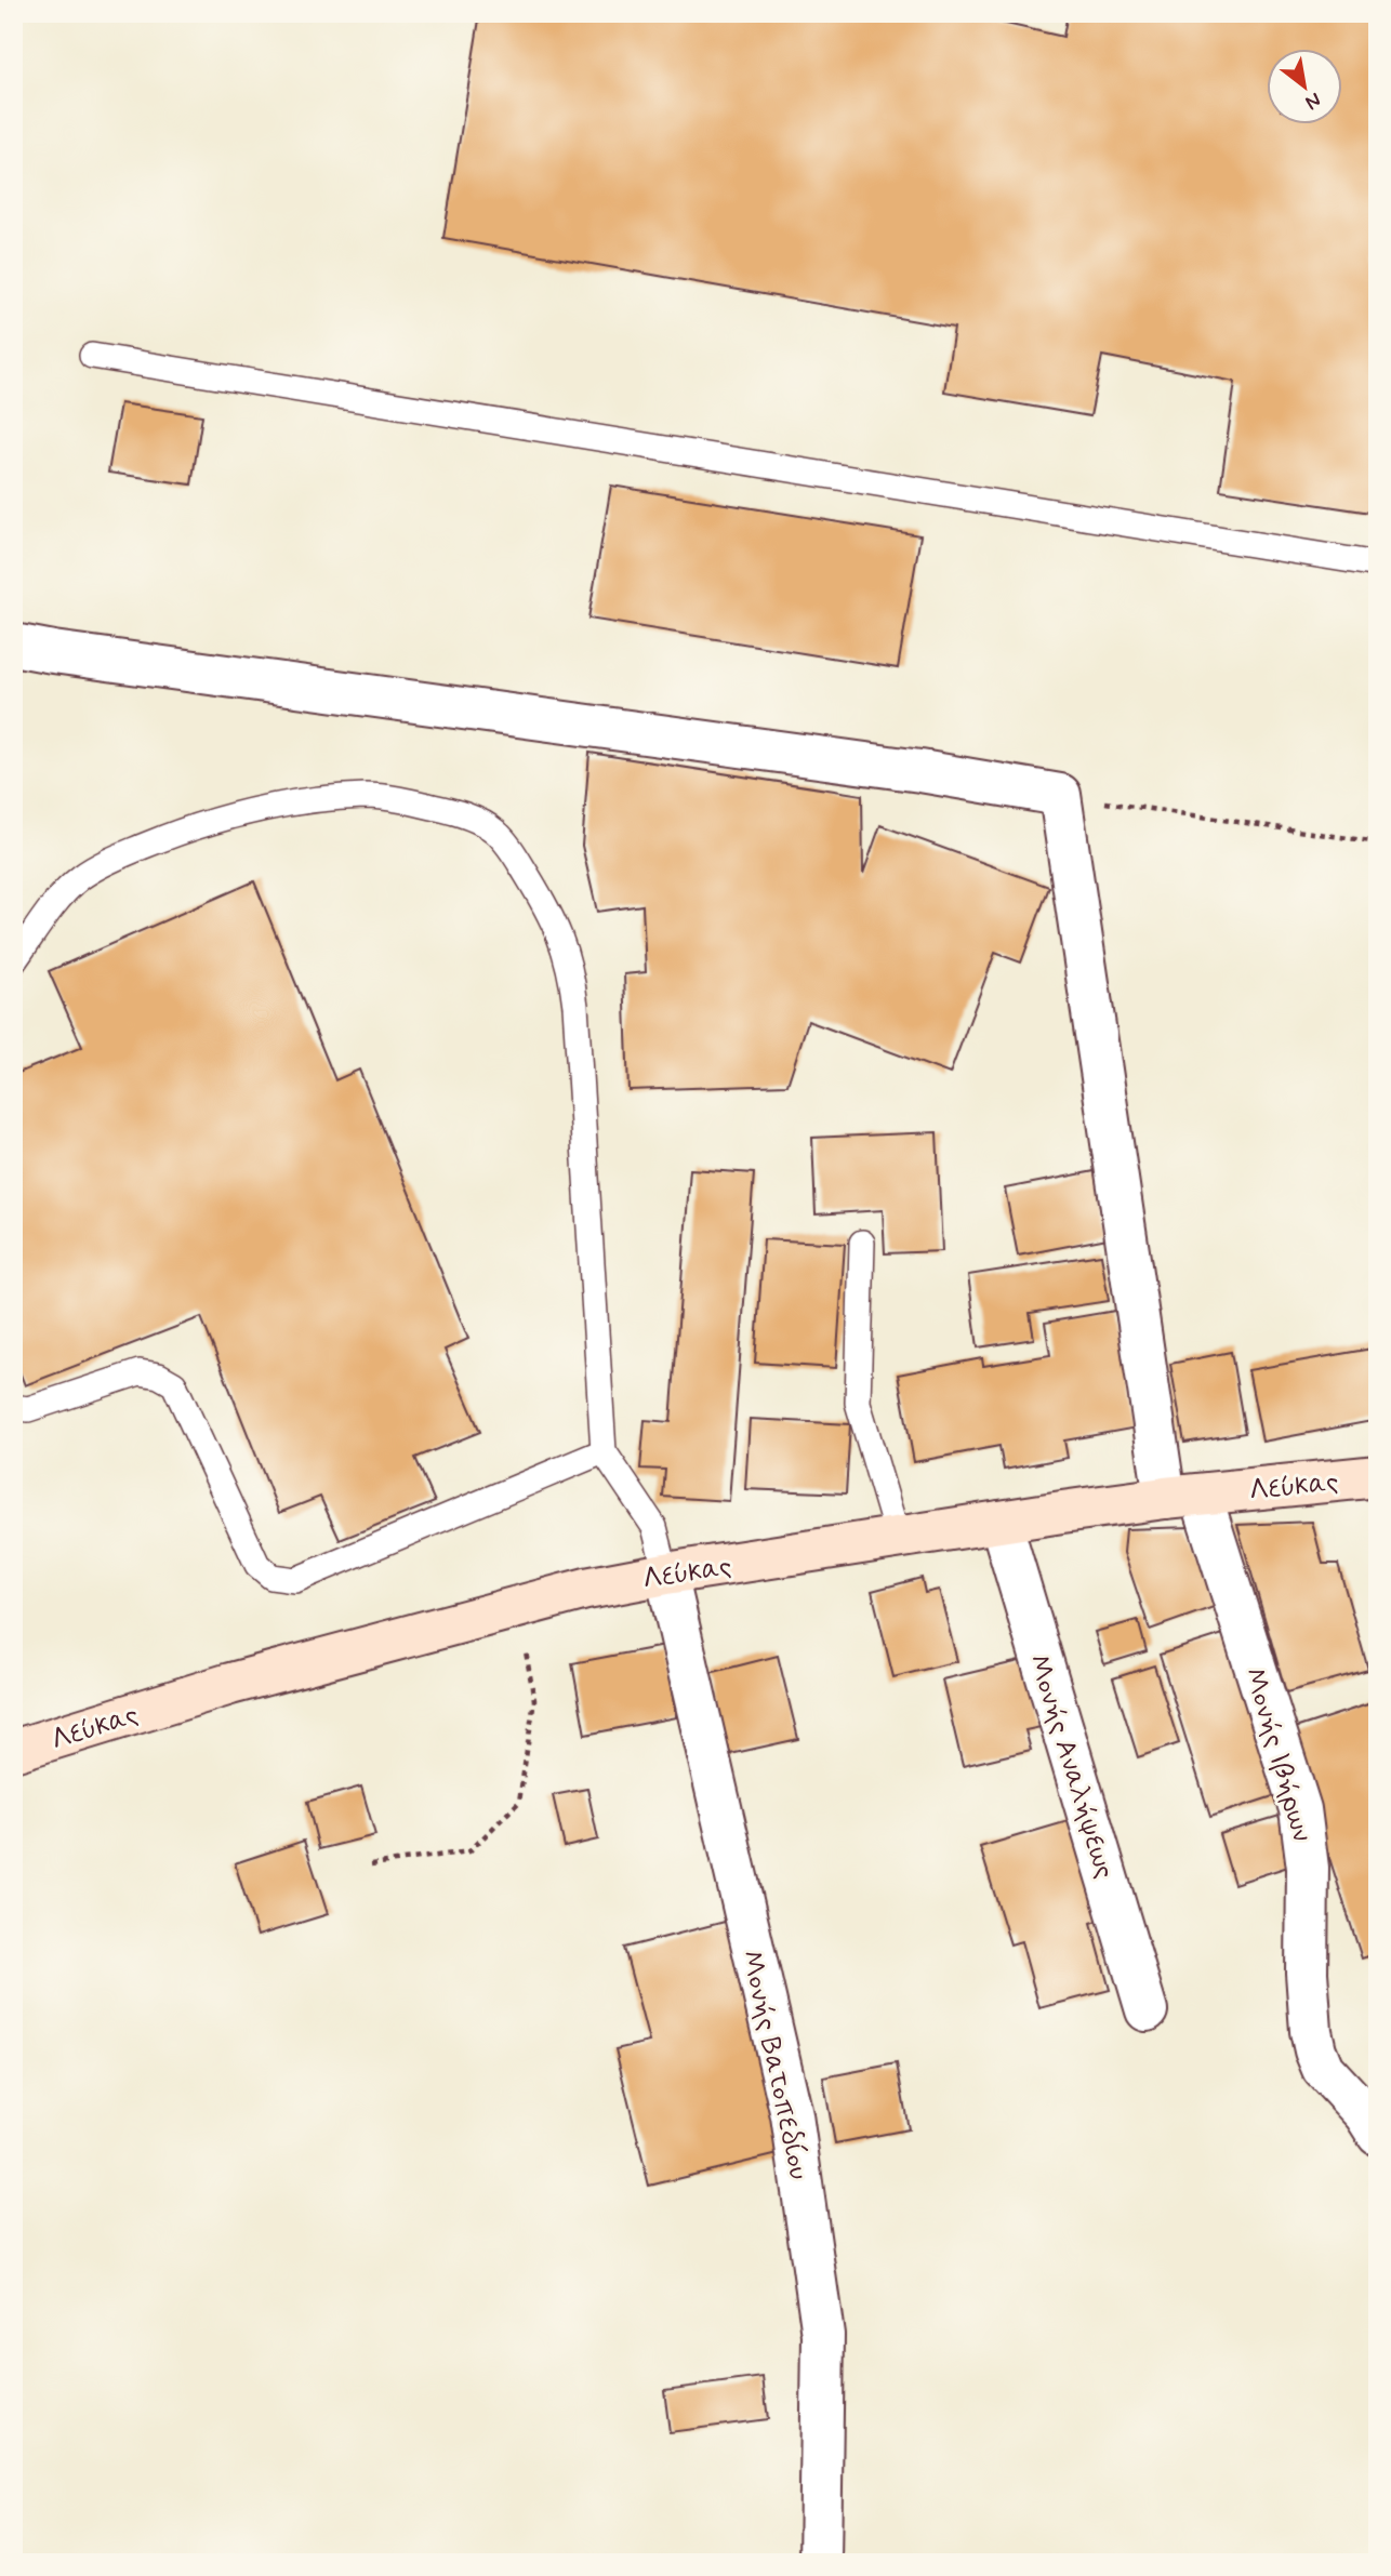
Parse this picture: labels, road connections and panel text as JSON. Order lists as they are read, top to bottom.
{
  "streets": {
    "street": [
      "Λεύκας",
      "Μονής Ιβήρων",
      "Μονής Αναλήψεως",
      "Μονής Βατοπεδίου"
    ]
  },
  "crossings": [
    ["Λεύκας", "Μονής Ιβήρων"],
    ["Λεύκας", "Μονής Αναλήψεως"],
    ["Λεύκας", "Μονής Βατοπεδίου"]
  ],
  "north": "bottom right"
}
